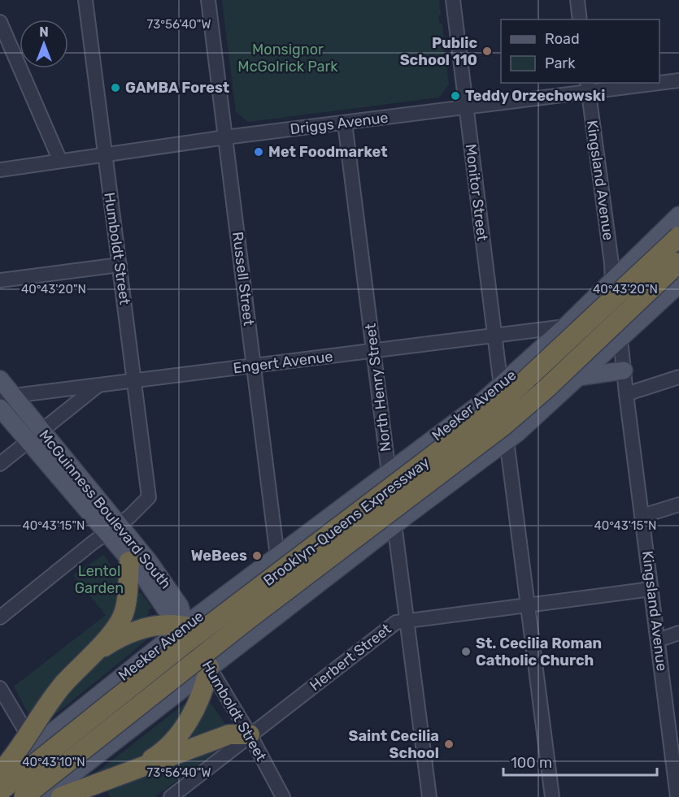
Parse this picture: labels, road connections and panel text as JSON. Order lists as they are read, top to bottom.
{
  "streets": {
    "highway": ["Brooklyn-Queens Expressway"],
    "main road": ["Humboldt Street", "Meeker Avenue", "McGuinness Boulevard South"],
    "street": [
      "Driggs Avenue",
      "Kingsland Avenue",
      "Monitor Street",
      "Russell Street",
      "Engert Avenue",
      "North Henry Street",
      "Herbert Street"
    ]
  },
  "crossings": [
    ["Driggs Avenue", "Kingsland Avenue"],
    ["Driggs Avenue", "Monitor Street"],
    ["Driggs Avenue", "Humboldt Street"],
    ["Driggs Avenue", "Russell Street"],
    ["Driggs Avenue", "North Henry Street"],
    ["Kingsland Avenue", "Meeker Avenue"],
    ["Kingsland Avenue", "Herbert Street"],
    ["Monitor Street", "Engert Avenue"],
    ["Monitor Street", "Meeker Avenue"],
    ["Humboldt Street", "Engert Avenue"],
    ["Humboldt Street", "Meeker Avenue"],
    ["Humboldt Street", "McGuinness Boulevard South"],
    ["Humboldt Street", "Herbert Street"],
    ["Russell Street", "Engert Avenue"],
    ["Russell Street", "Meeker Avenue"],
    ["Engert Avenue", "North Henry Street"],
    ["Engert Avenue", "Meeker Avenue"],
    ["Engert Avenue", "McGuinness Boulevard South"],
    ["North Henry Street", "Meeker Avenue"],
    ["North Henry Street", "Herbert Street"],
    ["Meeker Avenue", "McGuinness Boulevard South"]
  ],
  "parks": ["Monsignor McGolrick Park", "Lentol Garden"],
  "places": [
    "Public School 110",
    "GAMBA Forest",
    "Teddy Orzechowski",
    "Met Foodmarket",
    "WeBees",
    "St. Cecilia Roman Catholic Church",
    "Saint Cecilia School"
  ],
  "legend": ["Road", "Park"],
  "scale_bar": "100 m",
  "north": "top",
  "coordinates": [
    "73°56'40\"W",
    "40°43'20\"N",
    "40°43'15\"N",
    "40°43'10\"N"
  ]
}
